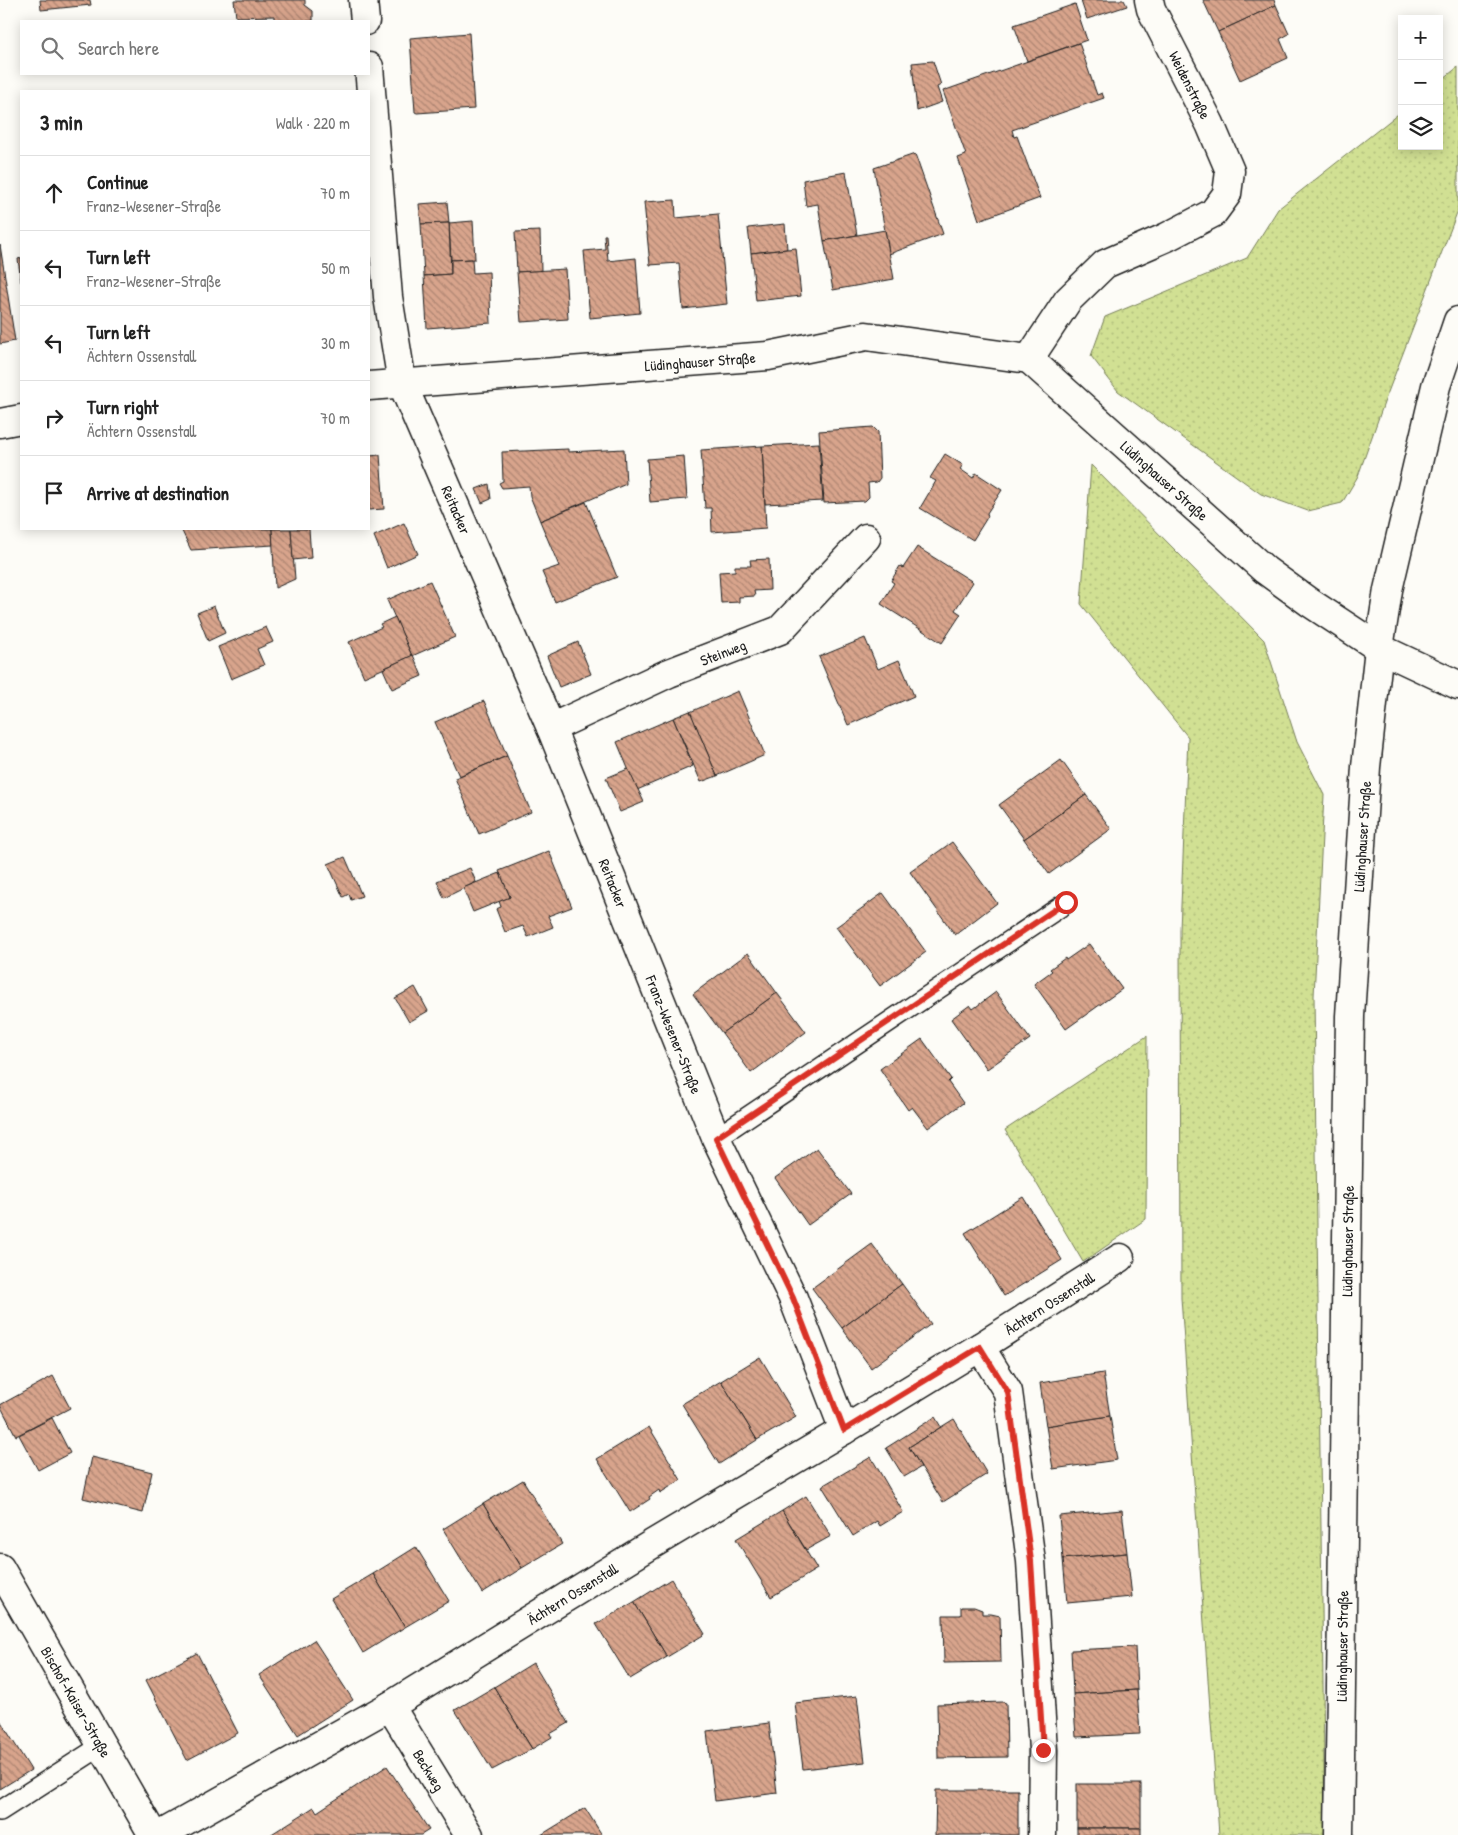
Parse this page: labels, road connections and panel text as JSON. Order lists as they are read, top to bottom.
{
  "streets": {
    "street": [
      "Weidenstraße",
      "Lüdinghauser Straße",
      "Reitacker",
      "Steinweg",
      "Franz-Wesener-Straße",
      "Ächtern Ossenstall",
      "Bischof-Kaiser-Straße",
      "Beckweg"
    ]
  },
  "crossings": [
    ["Weidenstraße", "Lüdinghauser Straße"],
    ["Lüdinghauser Straße", "Reitacker"],
    ["Reitacker", "Steinweg"],
    ["Reitacker", "Franz-Wesener-Straße"],
    ["Franz-Wesener-Straße", "Ächtern Ossenstall"],
    ["Ächtern Ossenstall", "Beckweg"]
  ],
  "page": {
    "map_buttons": ["+", "−"],
    "search": "Search here",
    "heading": ["3 min", "Walk · 220 m"],
    "list": [
      ["Continue", "Franz-Wesener-Straße", "70 m"],
      ["Turn left", "Franz-Wesener-Straße", "50 m"],
      ["Turn left", "Ächtern Ossenstall", "30 m"],
      ["Turn right", "Ächtern Ossenstall", "70 m"],
      "Arrive at destination"
    ]
  }
}
